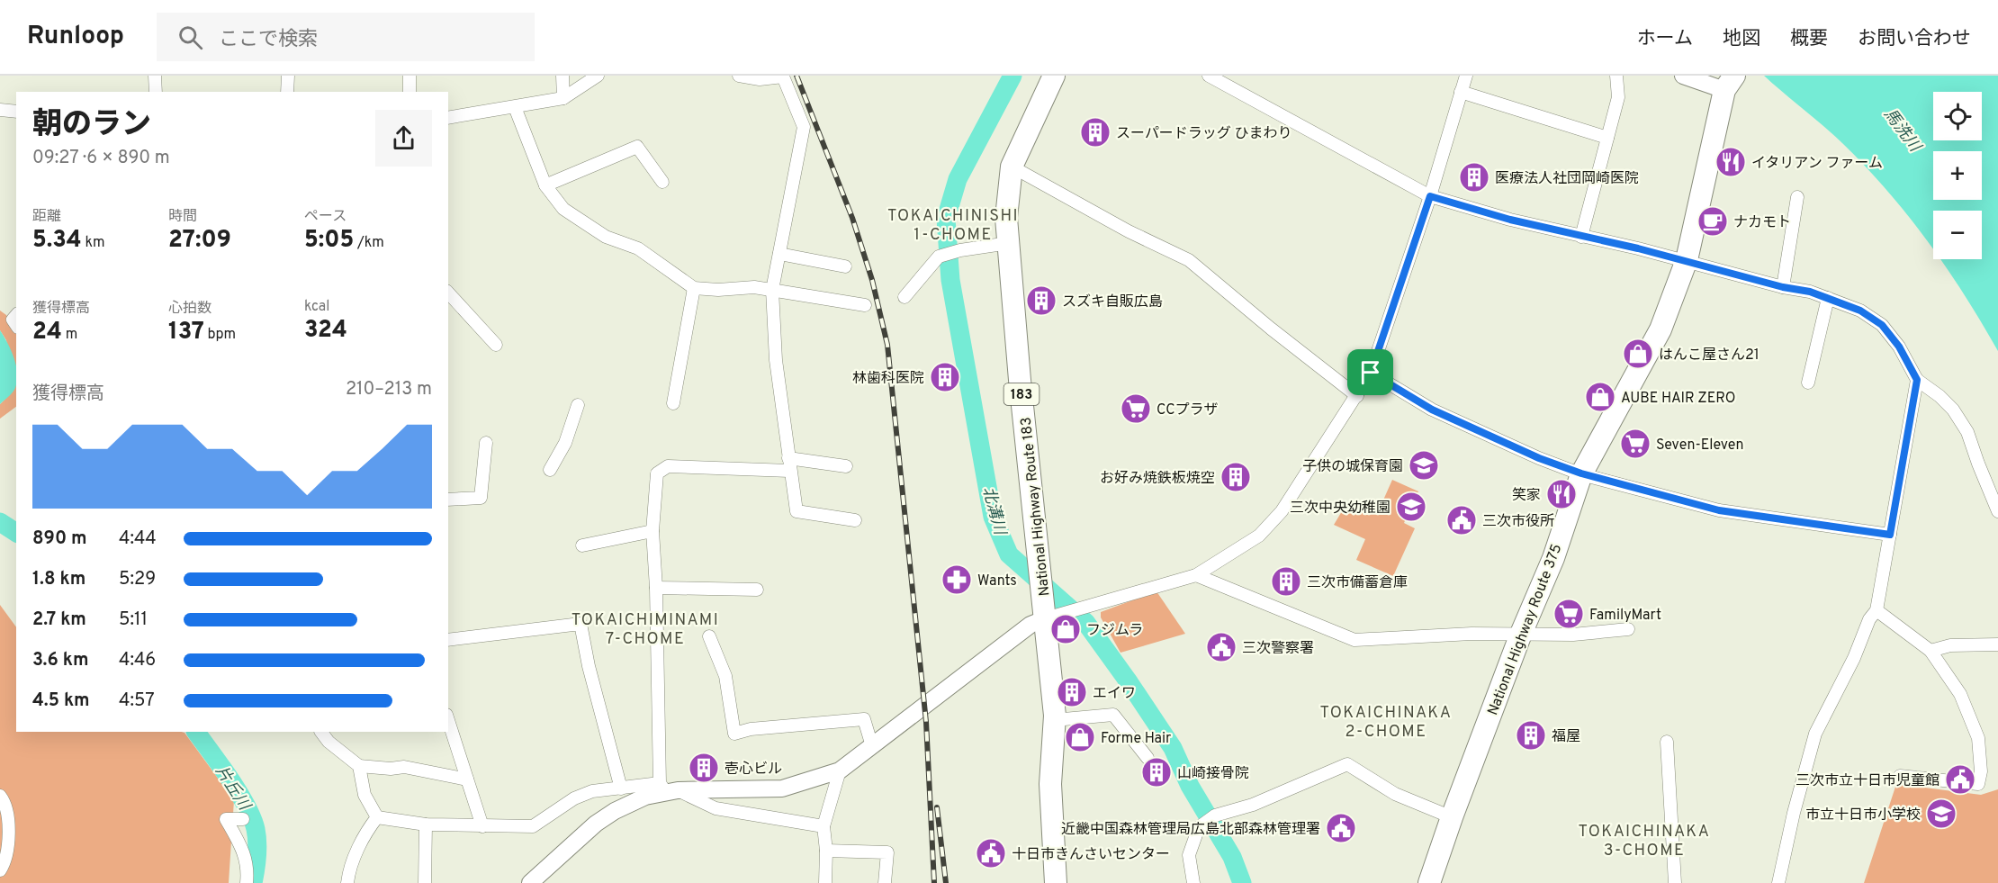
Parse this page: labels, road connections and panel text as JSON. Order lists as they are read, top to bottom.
{
  "streets": {
    "highway": ["183", "National Highway Route 183", "National Highway Route 375"]
  },
  "districts": [
    "TOKAICHINISHI 1-CHOME",
    "TOKAICHIMINAMI 7-CHOME",
    "TOKAICHINAKA 2-CHOME",
    "TOKAICHINAKA 3-CHOME"
  ],
  "water": ["馬洗川", "北溝川", "片丘川"],
  "places": {
    "building": [
      "スーパードラッグ ひまわり",
      "医療法人社団岡崎医院",
      "スズキ自販広島",
      "林歯科医院",
      "お好み焼鉄板焼空",
      "三次市備蓄倉庫",
      "エイワ",
      "福屋",
      "壱心ビル",
      "山崎接骨院"
    ],
    "restaurant": ["イタリアン ファーム", "笑家"],
    "cafe": ["ナカモト"],
    "shop": [
      "はんこ屋さん21",
      "AUBE HAIR ZERO",
      "フジムラ",
      "Forme Hair"
    ],
    "supermarket": ["CCプラザ", "Seven-Eleven", "FamilyMart"],
    "school or university": ["子供の城保育園", "三次中央幼稚園", "市立十日市小学校"],
    "public building": [
      "三次市役所",
      "三次警察署",
      "三次市立十日市児童館",
      "近畿中国森林管理局広島北部森林管理署",
      "十日市きんさいセンター"
    ],
    "pharmacy": ["Wants"]
  },
  "page": {
    "header": "Runloop",
    "search": "ここで検索",
    "nav": [
      "ホーム",
      "地図",
      "概要",
      "お問い合わせ"
    ],
    "map_buttons": ["+", "−"],
    "heading": ["朝のラン", "09:27 · 6 × 890 m"],
    "stats": [
      ["距離", "5.34 km"],
      ["時間", "27:09"],
      ["ペース", "5:05 /km"],
      ["獲得標高", "24 m"],
      ["心拍数", "137 bpm"],
      ["kcal", "324"]
    ],
    "chart": ["獲得標高", "210–213 m"],
    "list": [
      {
        "name": "890 m",
        "note": "4:44"
      },
      {
        "name": "1.8 km",
        "note": "5:29"
      },
      {
        "name": "2.7 km",
        "note": "5:11"
      },
      {
        "name": "3.6 km",
        "note": "4:46"
      },
      {
        "name": "4.5 km",
        "note": "4:57"
      }
    ]
  }
}
